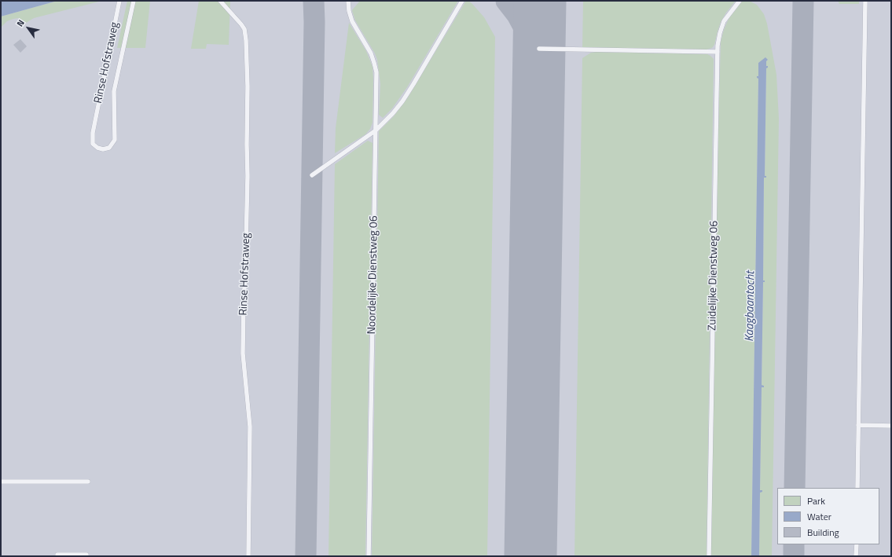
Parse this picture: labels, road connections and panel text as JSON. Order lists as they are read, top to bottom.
{
  "streets": {
    "lane": ["Rinse Hofstraweg", "Noordelijke Dienstweg 06", "Zuidelijke Dienstweg 06"]
  },
  "water": ["Kaagbaantocht"],
  "legend": ["Park", "Water", "Building"],
  "north": "top left"
}
